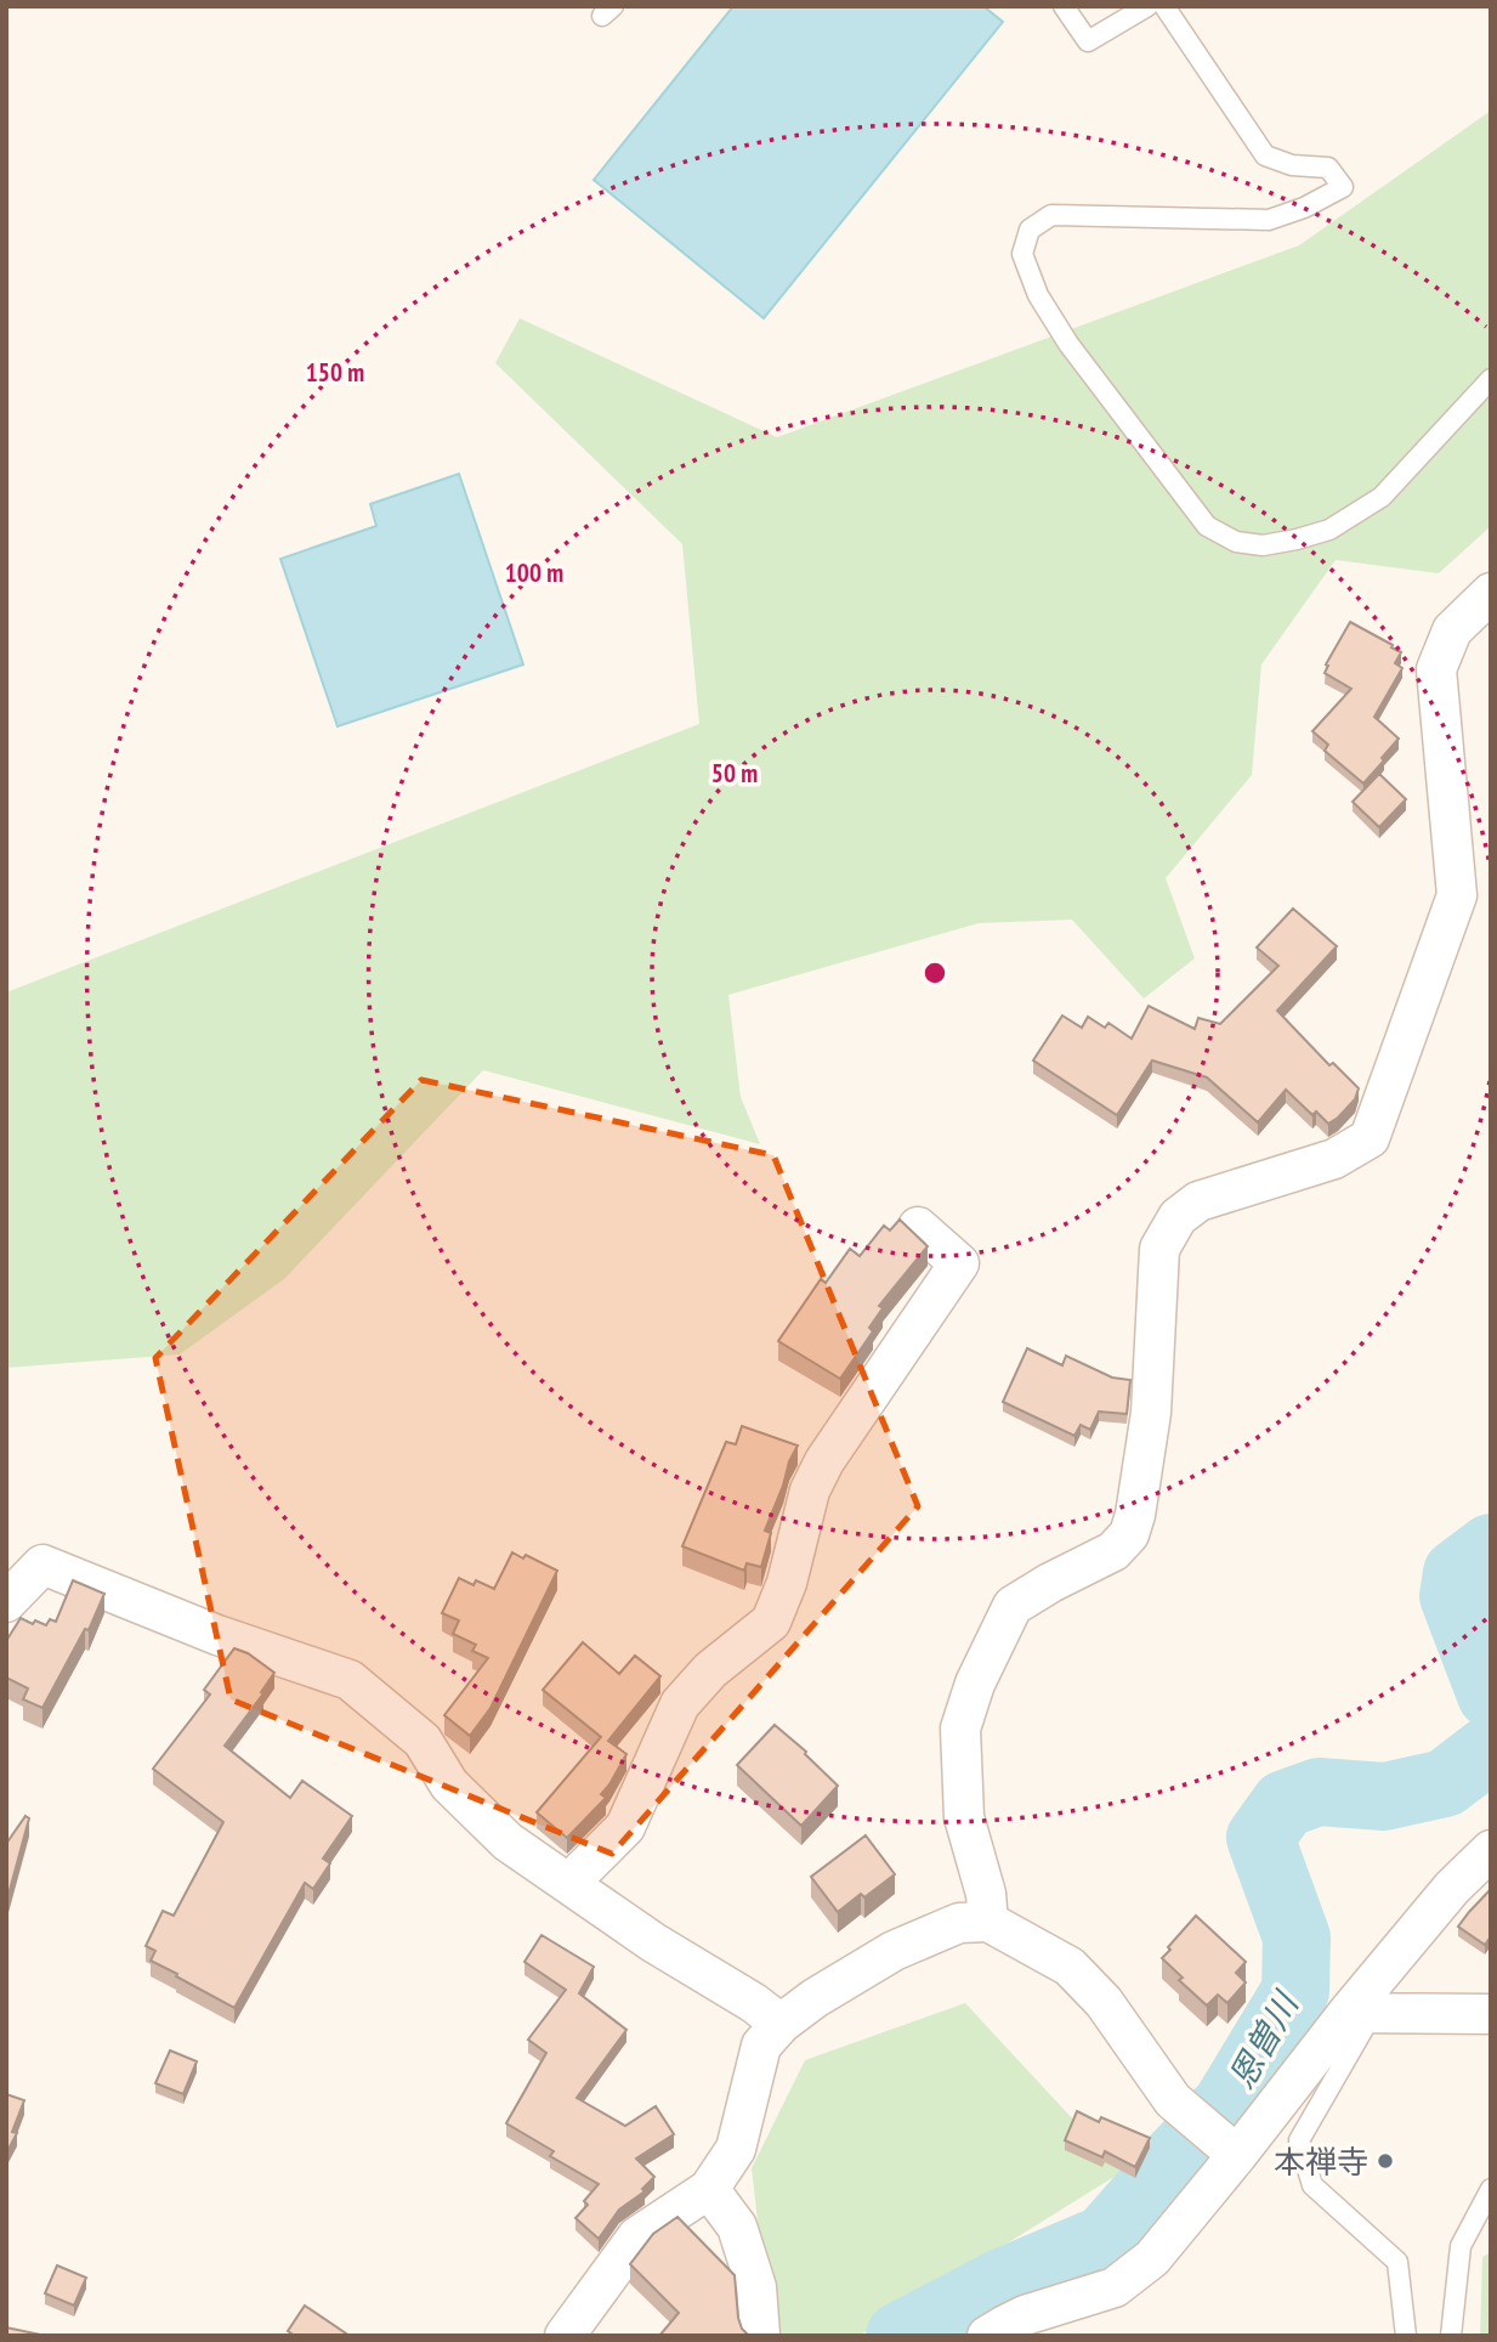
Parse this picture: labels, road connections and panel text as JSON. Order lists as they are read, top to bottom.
{
  "water": ["恩曽川"],
  "places": ["本禅寺"],
  "rings": ["150 m", "100 m", "50 m"]
}
